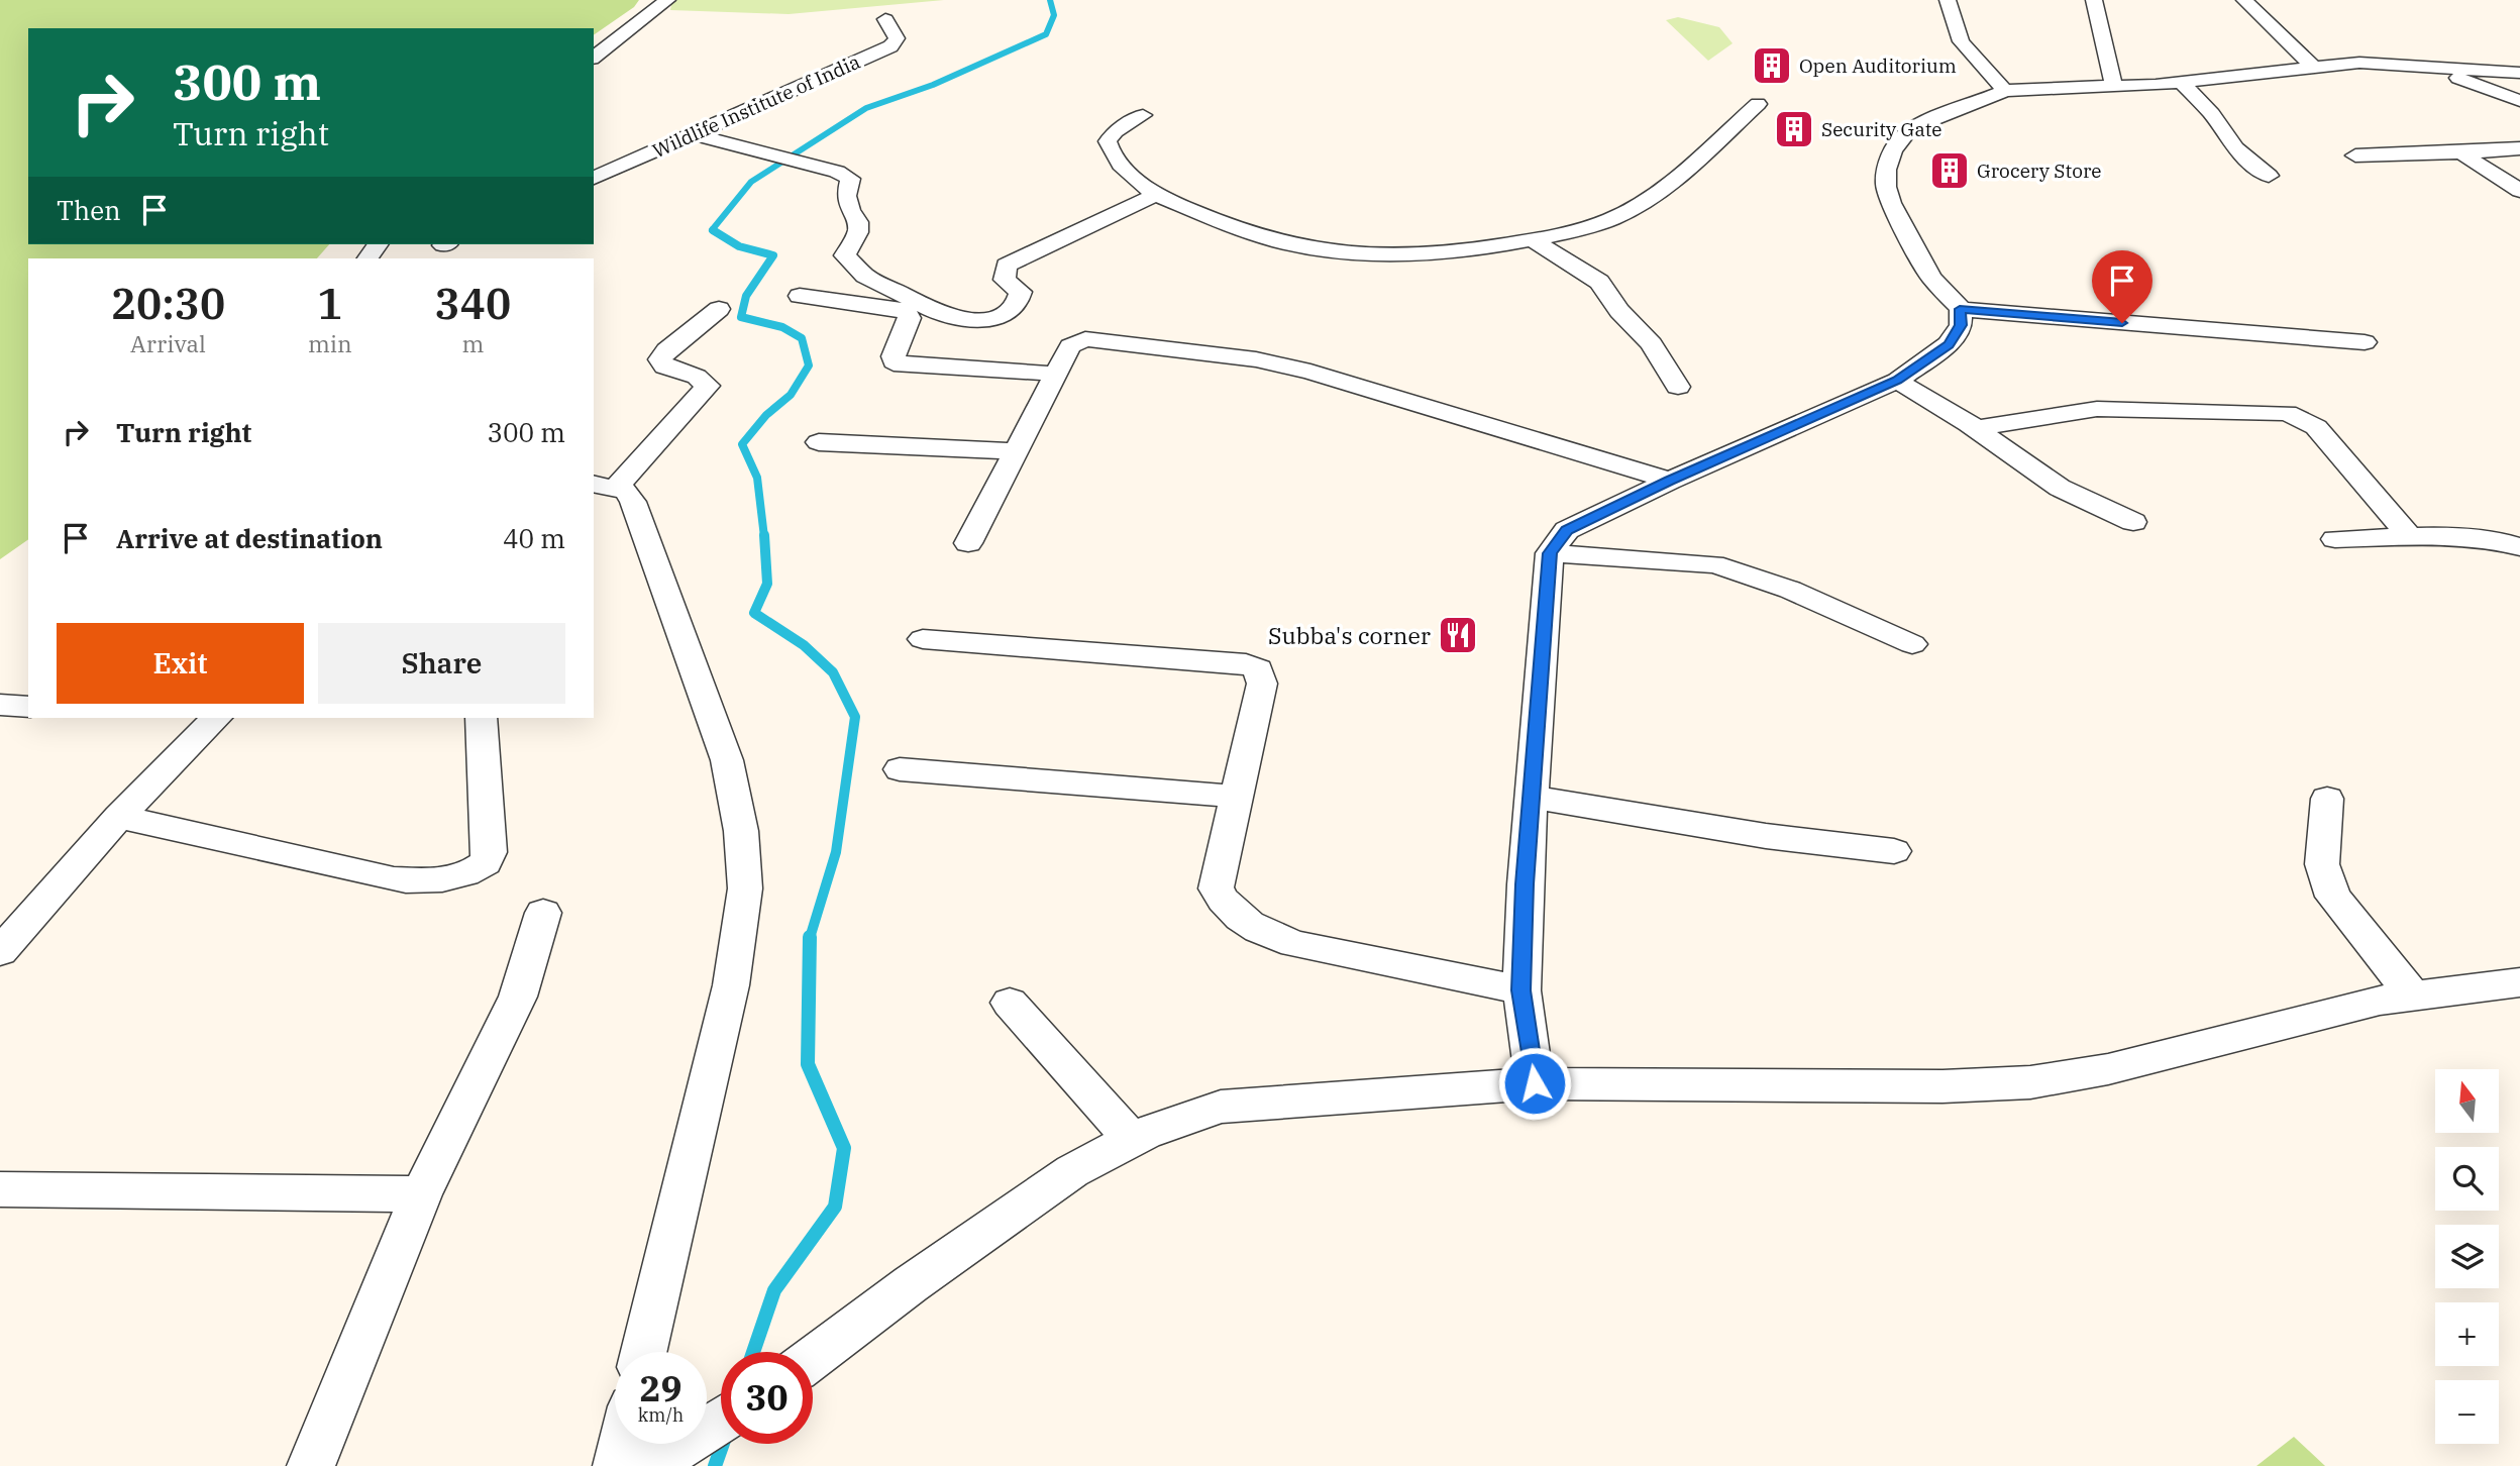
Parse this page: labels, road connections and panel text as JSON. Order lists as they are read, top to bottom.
{
  "streets": {
    "street": ["Wildlife Institute of India"]
  },
  "places": {
    "building": ["Open Auditorium", "Security Gate", "Grocery Store"],
    "restaurant": ["Subba's corner"]
  },
  "north": "top",
  "page": {
    "turn": ["300 m", "Turn right"],
    "then": "Then",
    "eta": [
      "20:30",
      "Arrival",
      "1",
      "min",
      "340",
      "m"
    ],
    "list": [
      {
        "name": "Turn right",
        "value": "300 m"
      },
      {
        "name": "Arrive at destination",
        "value": "40 m"
      }
    ],
    "buttons": ["Exit", "Share"],
    "map_buttons": ["+", "−"],
    "speed": "29 km/h",
    "limit": "30"
  }
}
